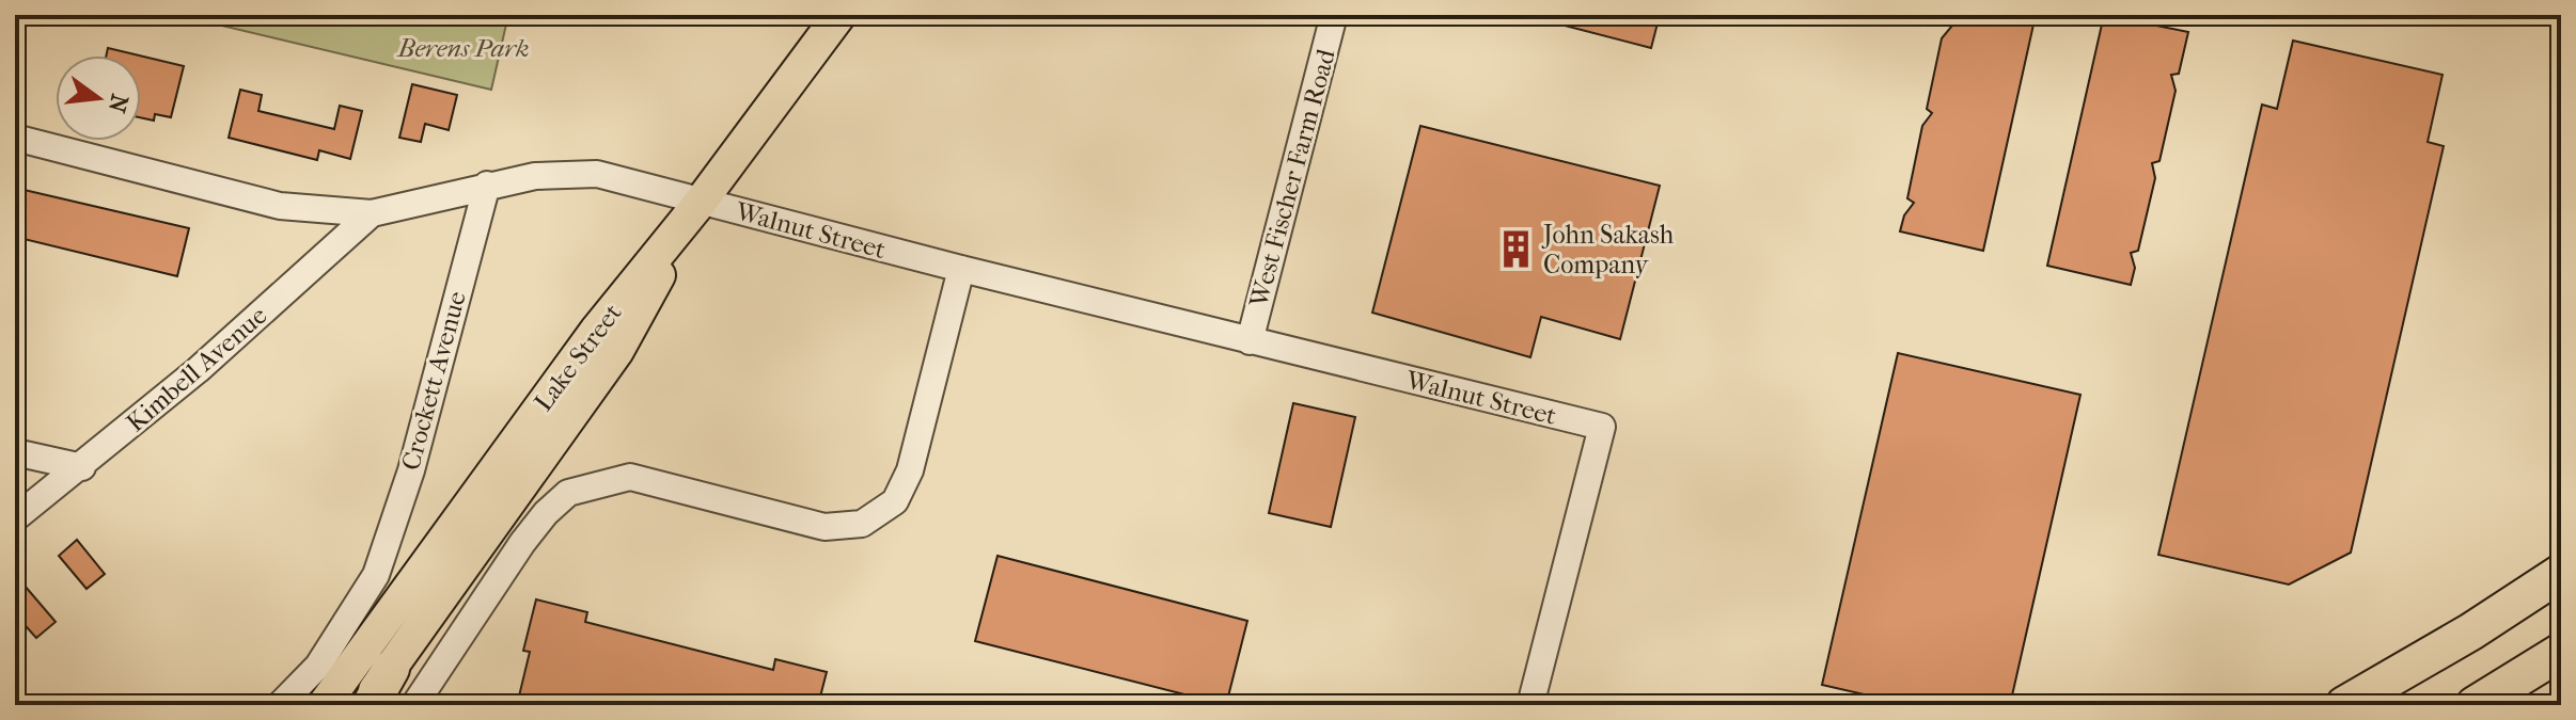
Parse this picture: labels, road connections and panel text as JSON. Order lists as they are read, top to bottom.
{
  "streets": {
    "main road": ["Lake Street"],
    "street": [
      "West Fischer Farm Road",
      "Walnut Street",
      "Kimbell Avenue",
      "Crockett Avenue"
    ]
  },
  "crossings": [
    ["West Fischer Farm Road", "Walnut Street"],
    ["Walnut Street", "Lake Street"],
    ["Walnut Street", "Kimbell Avenue"],
    ["Walnut Street", "Crockett Avenue"]
  ],
  "parks": ["Berens Park"],
  "places": {
    "building": ["John Sakash Company"]
  },
  "north": "right"
}
